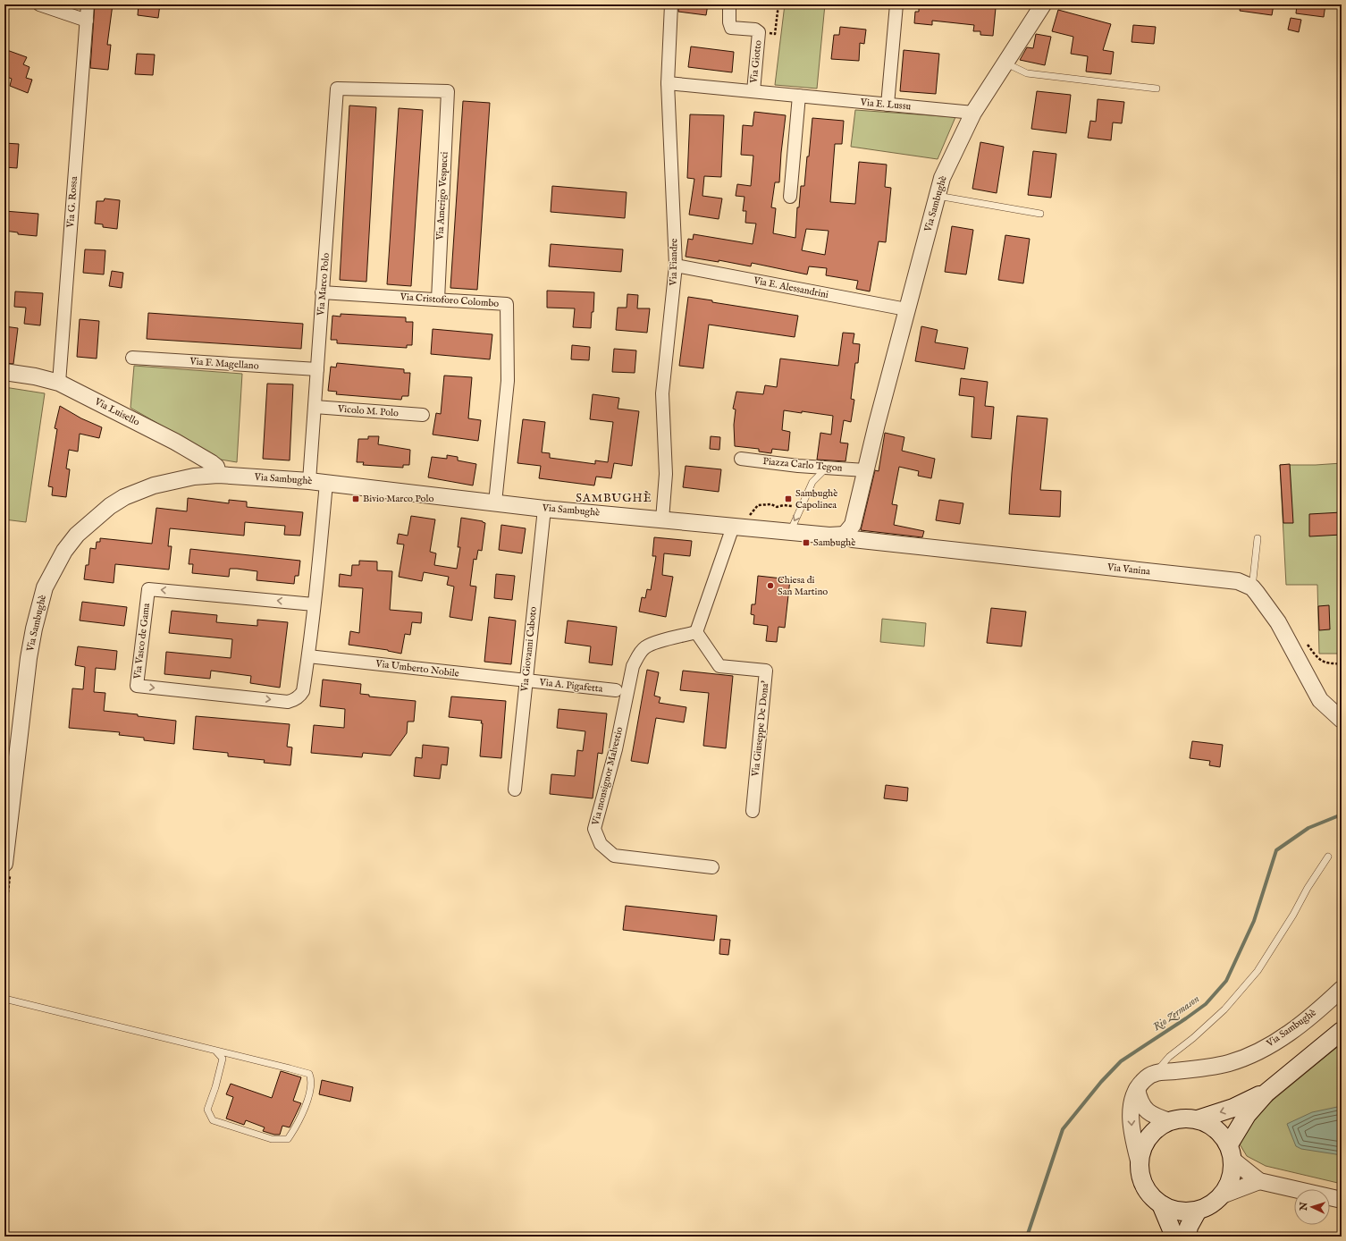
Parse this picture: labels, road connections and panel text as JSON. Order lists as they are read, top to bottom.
{
  "streets": {
    "street": [
      "Via Giotto",
      "Via E. Lussu",
      "Via Amerigo Vespucci",
      "Via G. Rossa",
      "Via Sambughè",
      "Via Fiandre",
      "Via Marco Polo",
      "Via E. Alessandrini",
      "Via Cristoforo Colombo",
      "Via F. Magellano",
      "Vicolo M. Polo",
      "Via Luisello",
      "Piazza Carlo Tegon",
      "Via Vanina",
      "Via Vasco de Gama",
      "Via Giovanni Caboto",
      "Via Umberto Nobile",
      "Via A. Pigafetta",
      "Via Giuseppe De Dona'",
      "Via monsignor Malvestio"
    ]
  },
  "crossings": [
    ["Via Giotto", "Via E. Lussu"],
    ["Via E. Lussu", "Via Sambughè"],
    ["Via E. Lussu", "Via Fiandre"],
    ["Via Amerigo Vespucci", "Via Marco Polo"],
    ["Via Amerigo Vespucci", "Via Cristoforo Colombo"],
    ["Via G. Rossa", "Via Luisello"],
    ["Via Sambughè", "Via Fiandre"],
    ["Via Sambughè", "Via Marco Polo"],
    ["Via Sambughè", "Via E. Alessandrini"],
    ["Via Sambughè", "Via Cristoforo Colombo"],
    ["Via Sambughè", "Via Luisello"],
    ["Via Sambughè", "Piazza Carlo Tegon"],
    ["Via Sambughè", "Via Vanina"],
    ["Via Sambughè", "Via Vasco de Gama"],
    ["Via Sambughè", "Via Giovanni Caboto"],
    ["Via Fiandre", "Via E. Alessandrini"],
    ["Via Marco Polo", "Via Cristoforo Colombo"],
    ["Via Marco Polo", "Via F. Magellano"],
    ["Via Marco Polo", "Vicolo M. Polo"],
    ["Via Vasco de Gama", "Via Umberto Nobile"],
    ["Via Giovanni Caboto", "Via Umberto Nobile"],
    ["Via Giovanni Caboto", "Via A. Pigafetta"],
    ["Via Umberto Nobile", "Via A. Pigafetta"],
    ["Via Giuseppe De Dona'", "Via monsignor Malvestio"]
  ],
  "districts": ["SAMBUGHÈ"],
  "water": ["Rio Zermason"],
  "places": {
    "transit": ["Bivio Marco Polo", "Sambughè Capolinea", "Sambughè"],
    "other": ["Chiesa di San Martino"]
  },
  "north": "left"
}
